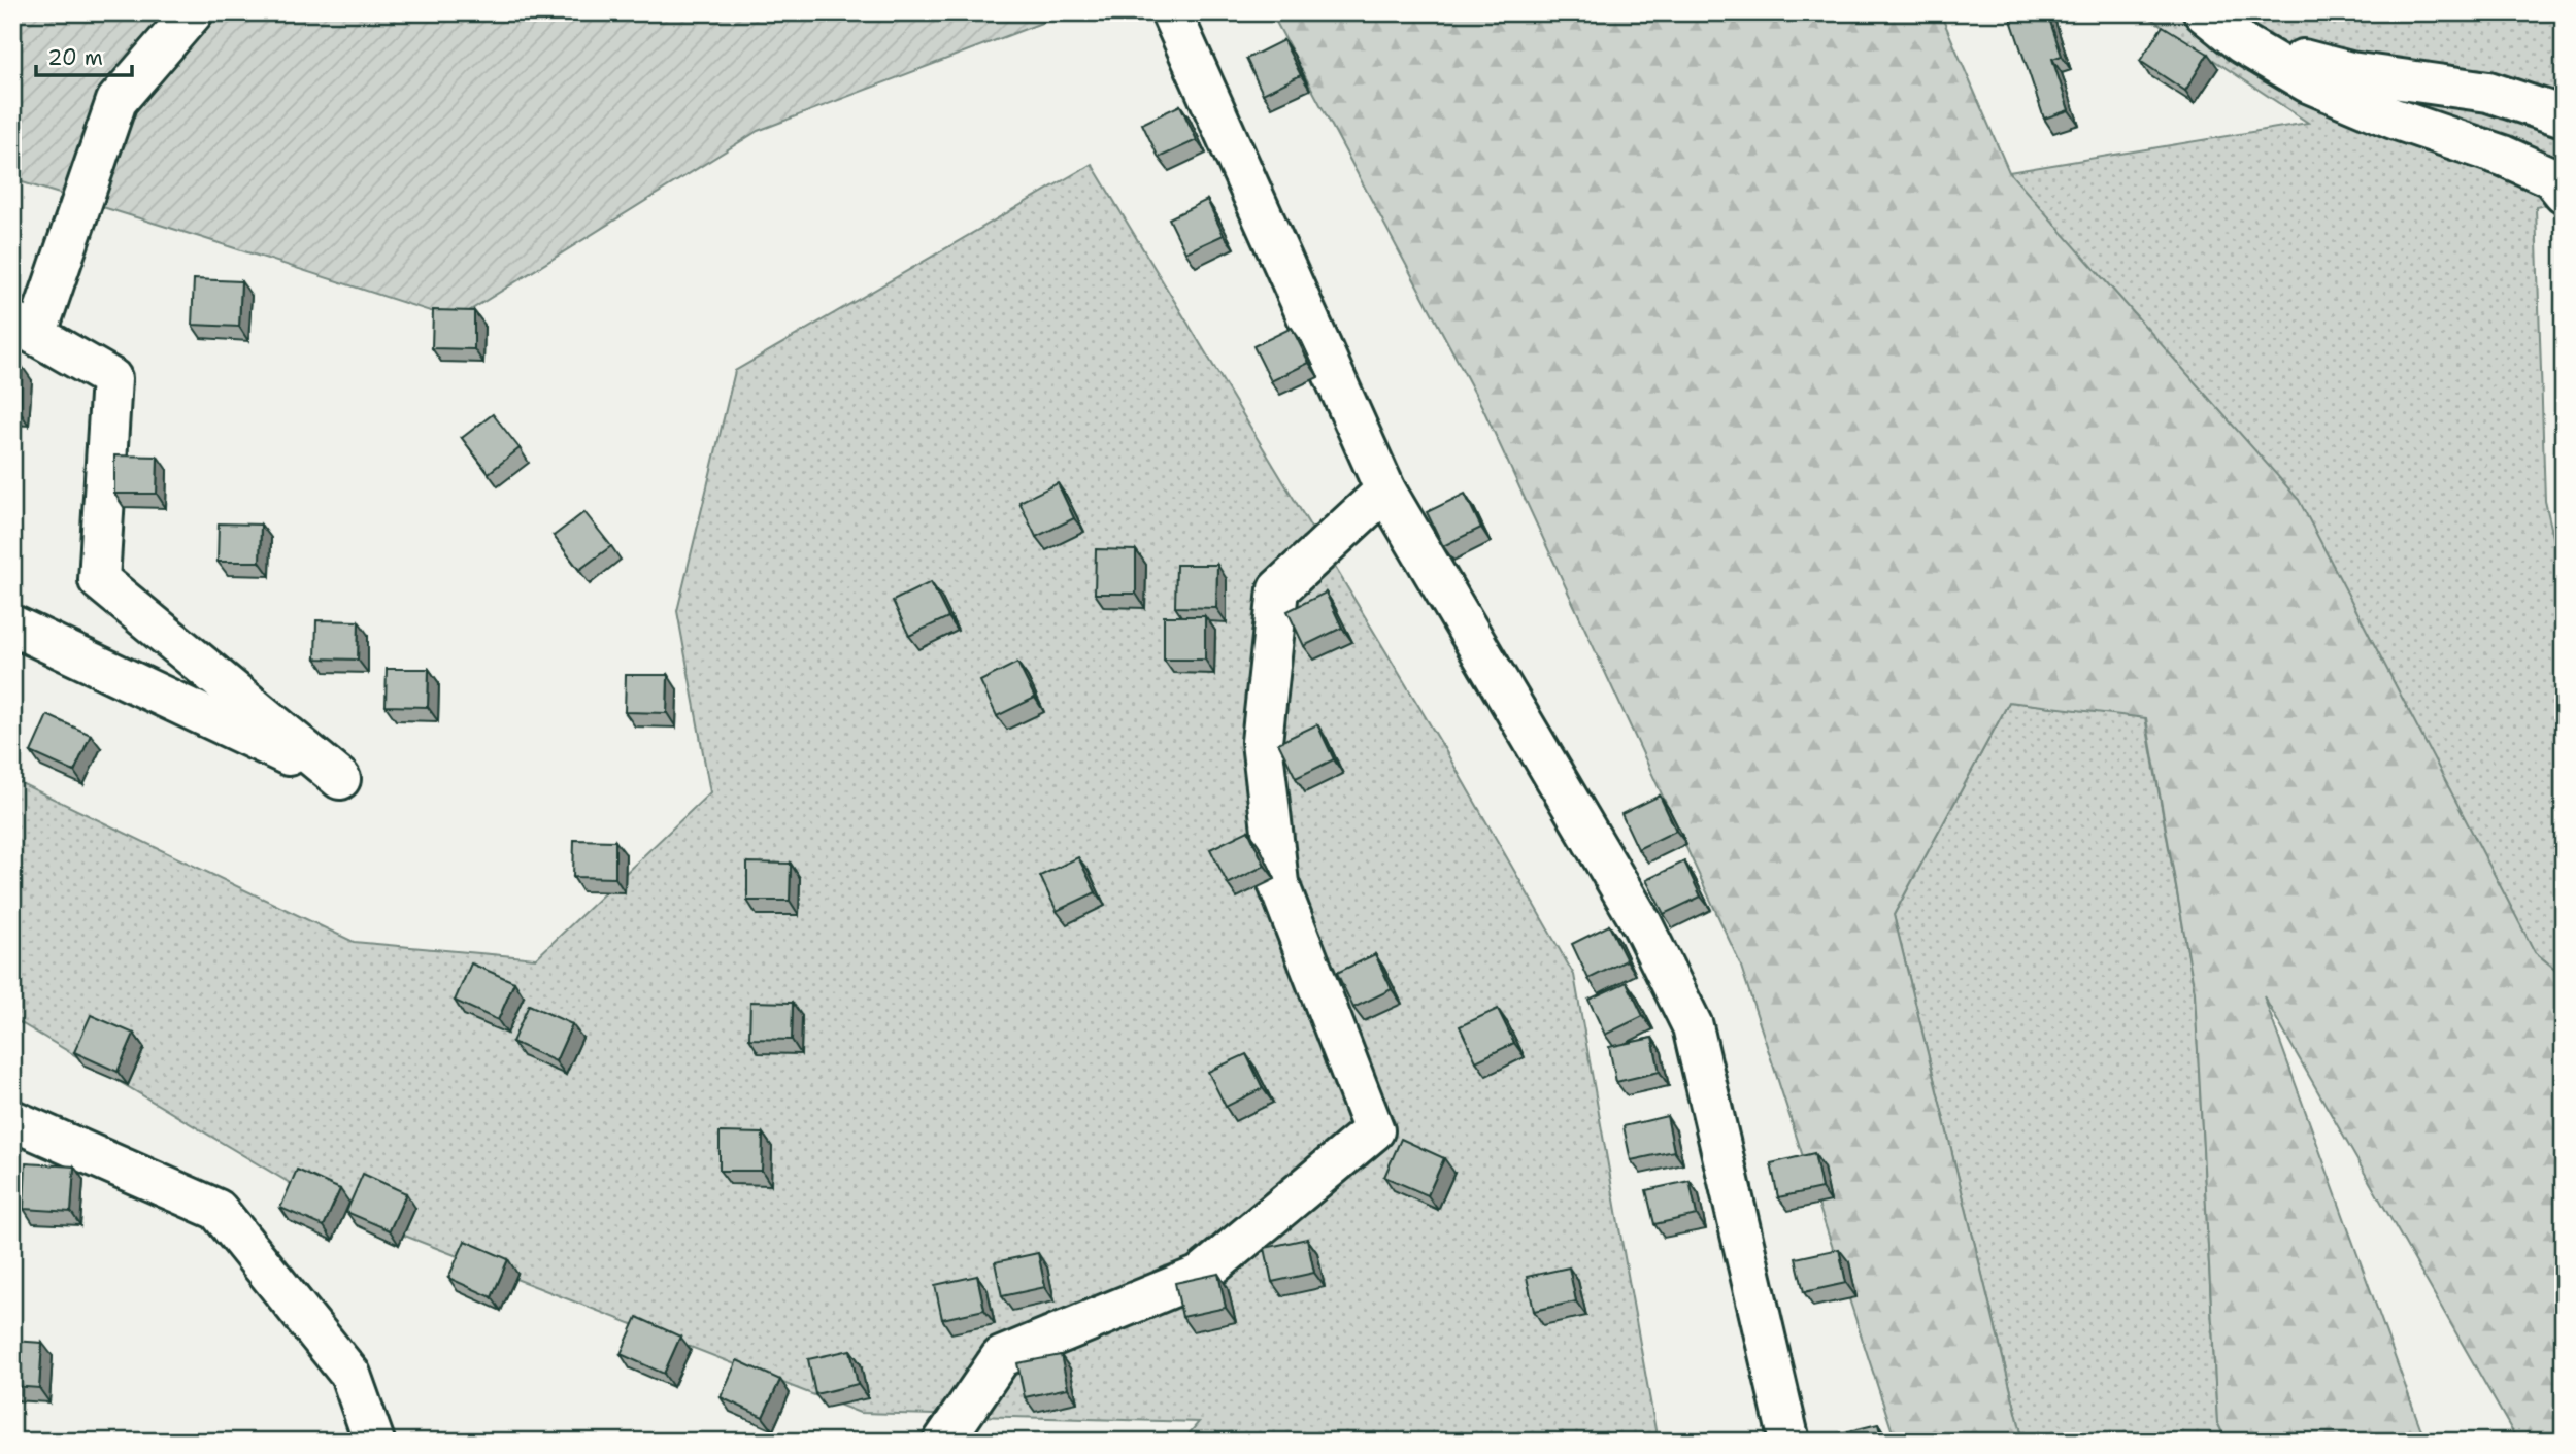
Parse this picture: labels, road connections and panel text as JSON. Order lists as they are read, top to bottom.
{
  "scale_bar": "20 m"
}
